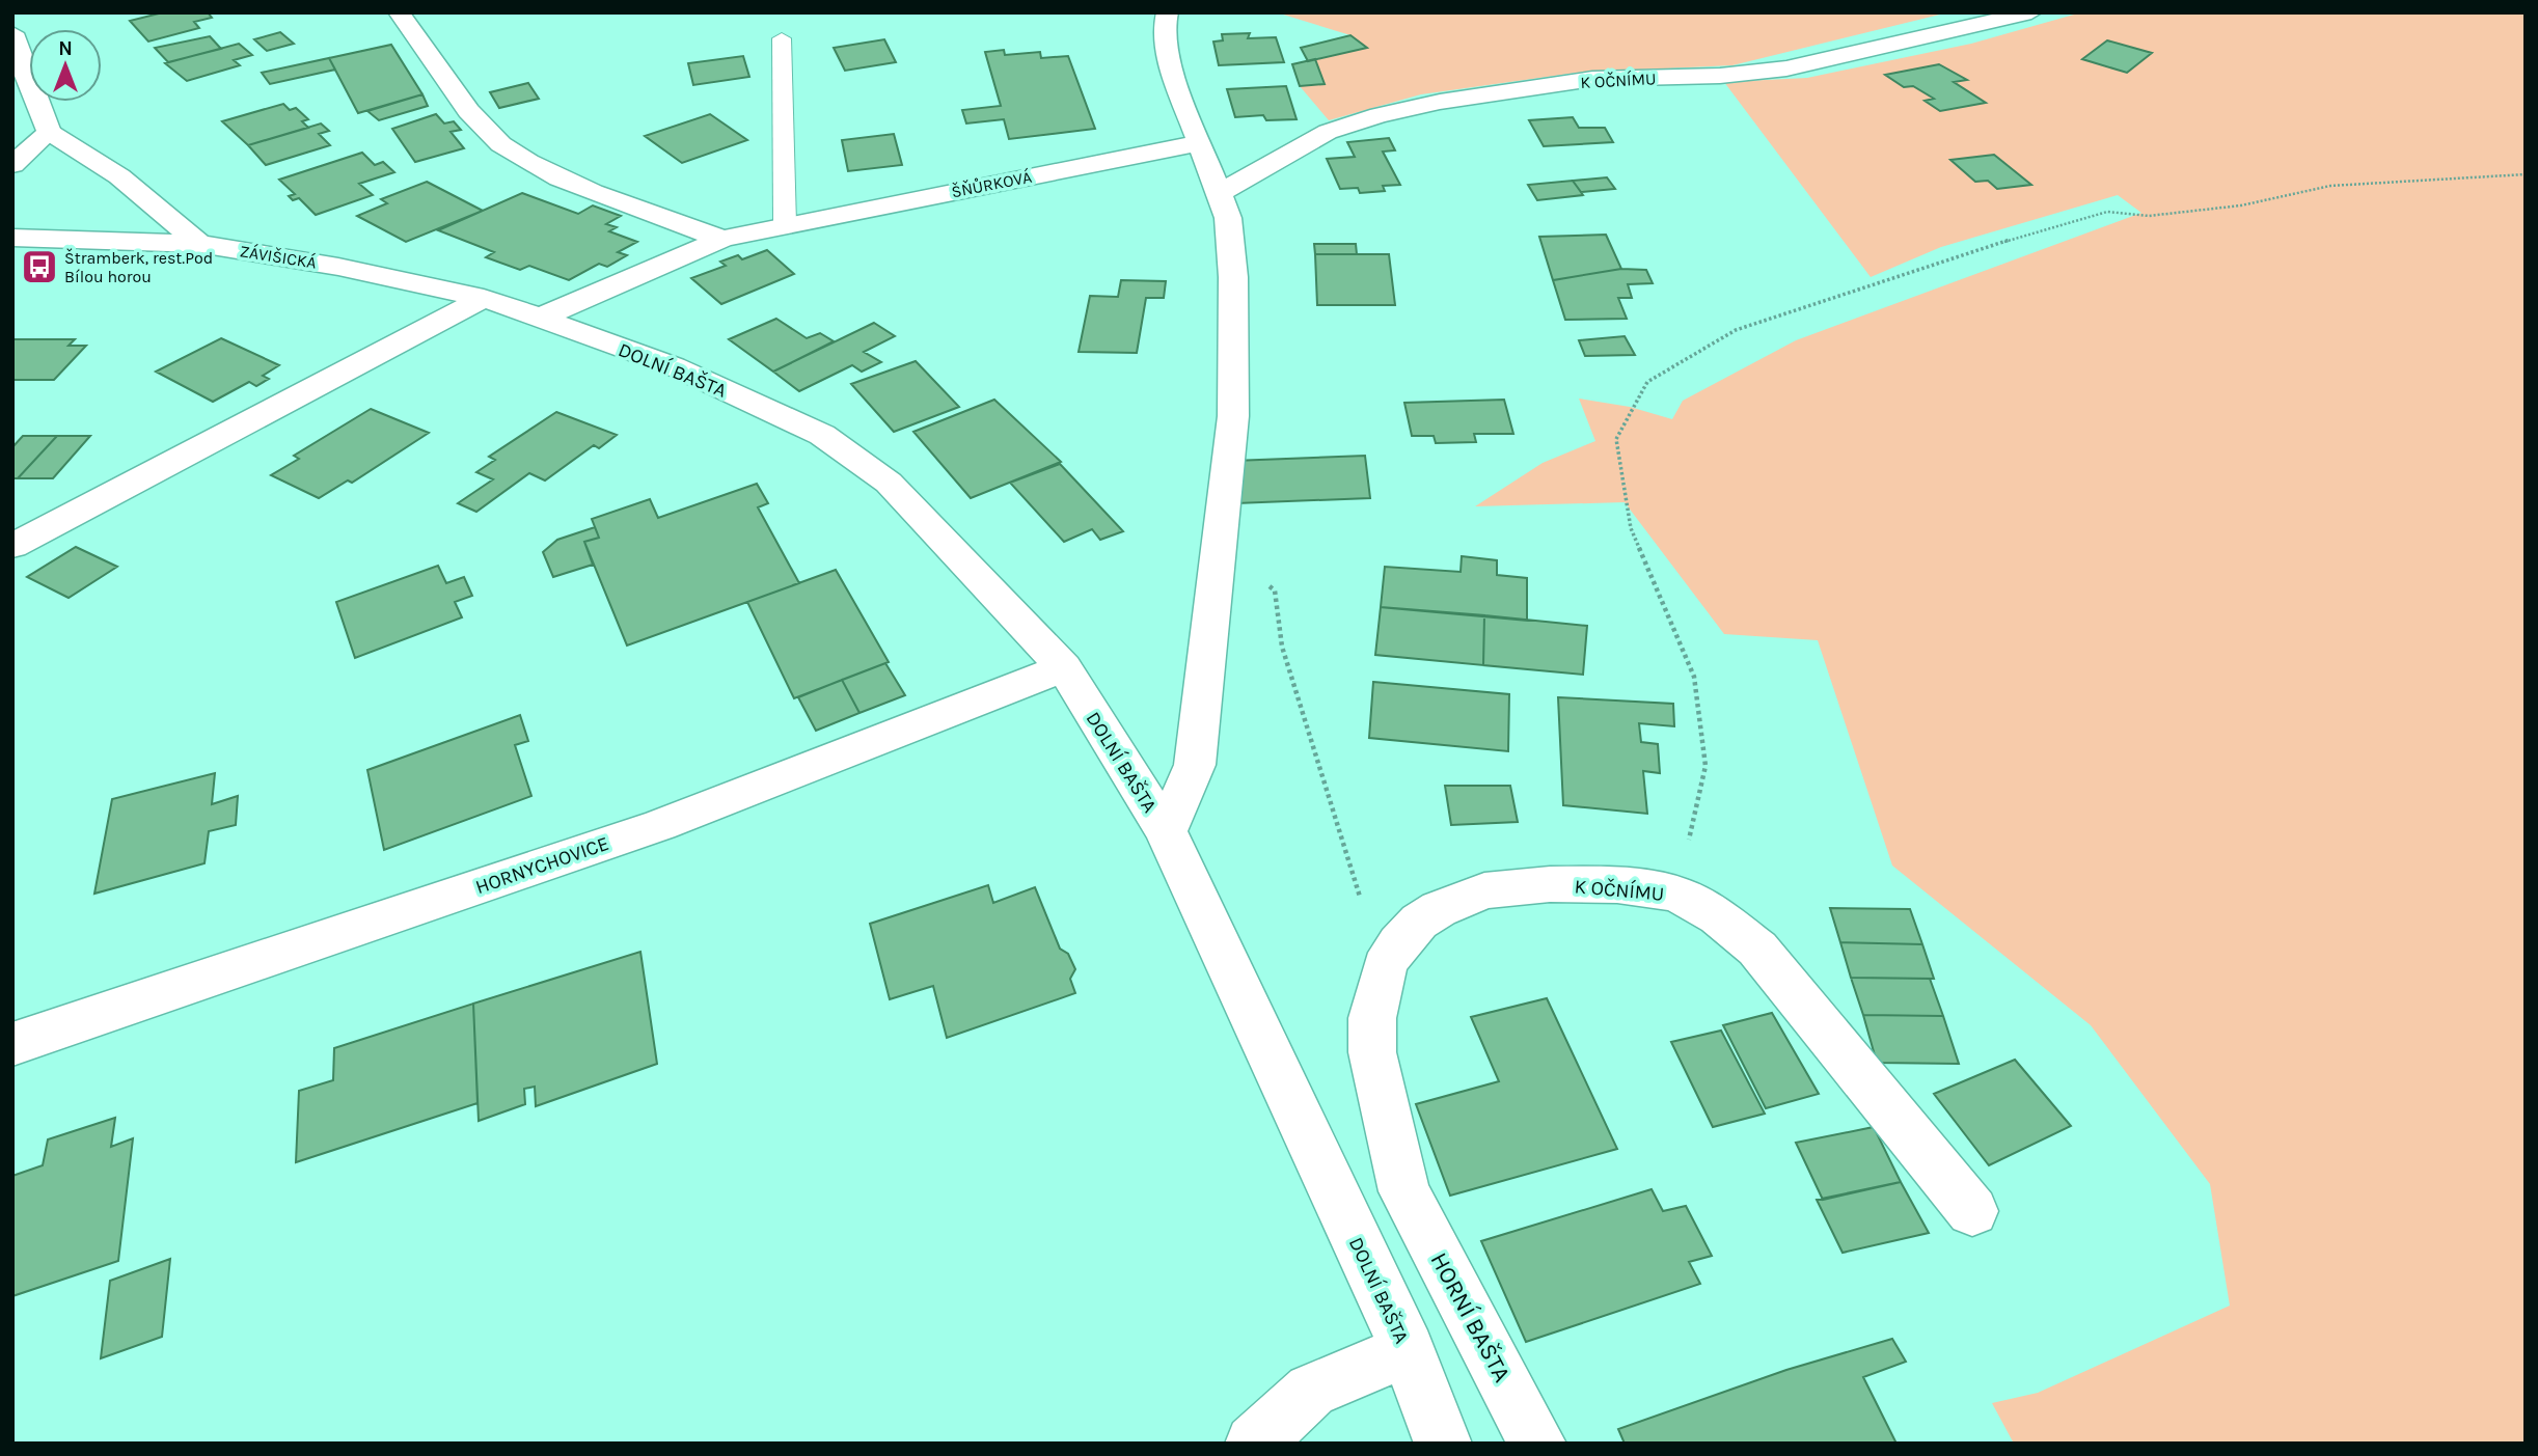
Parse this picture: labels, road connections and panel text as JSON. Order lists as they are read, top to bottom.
{
  "streets": {
    "street": [
      "K OČNÍMU",
      "ŠŇŮRKOVÁ",
      "ZÁVIŠICKÁ",
      "DOLNÍ BAŠTA",
      "HORNYCHOVICE",
      "HORNÍ BAŠTA"
    ]
  },
  "crossings": [
    ["K OČNÍMU", "HORNÍ BAŠTA"],
    ["ŠŇŮRKOVÁ", "ZÁVIŠICKÁ"],
    ["ŠŇŮRKOVÁ", "DOLNÍ BAŠTA"],
    ["ZÁVIŠICKÁ", "DOLNÍ BAŠTA"],
    ["DOLNÍ BAŠTA", "HORNYCHOVICE"]
  ],
  "places": {
    "bus stop": ["Štramberk, rest.Pod Bílou horou"]
  },
  "north": "top"
}
